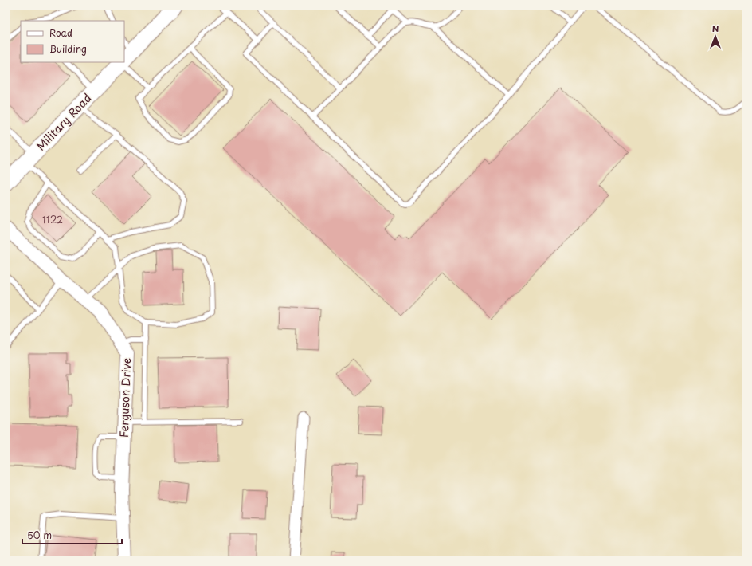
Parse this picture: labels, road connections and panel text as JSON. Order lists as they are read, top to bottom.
{
  "streets": {
    "main road": ["Military Road"],
    "street": ["Ferguson Drive"]
  },
  "house_numbers": ["1122"],
  "legend": ["Road", "Building"],
  "scale_bar": "50 m",
  "north": "top"
}
